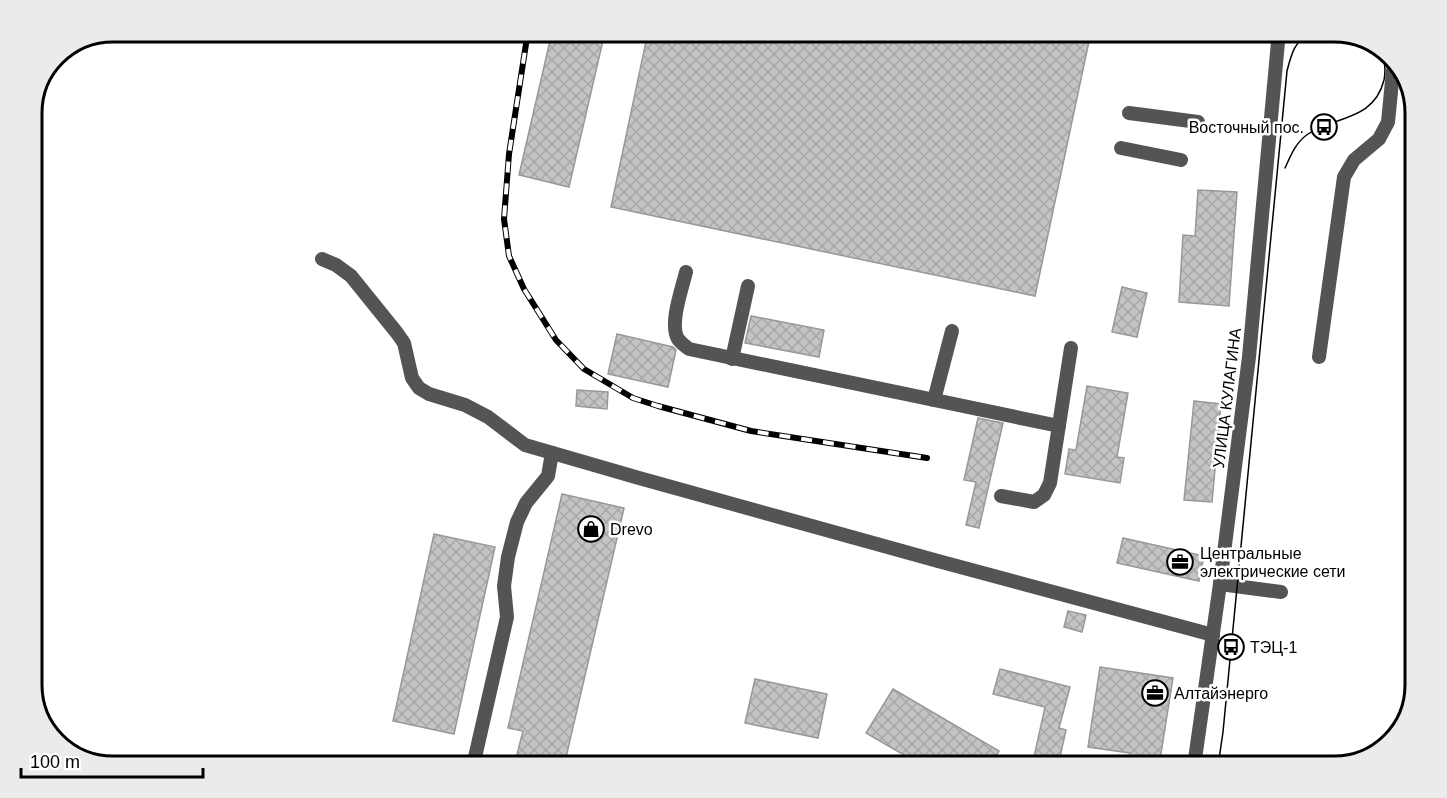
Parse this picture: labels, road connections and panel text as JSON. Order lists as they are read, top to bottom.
{
  "streets": {
    "street": ["УЛИЦА КУЛАГИНА"]
  },
  "places": {
    "bus stop": ["Восточный пос.", "ТЭЦ-1"],
    "shop": ["Drevo"],
    "office": ["Центральные электрические сети", "Алтайэнерго"]
  },
  "scale_bar": "100 m"
}
